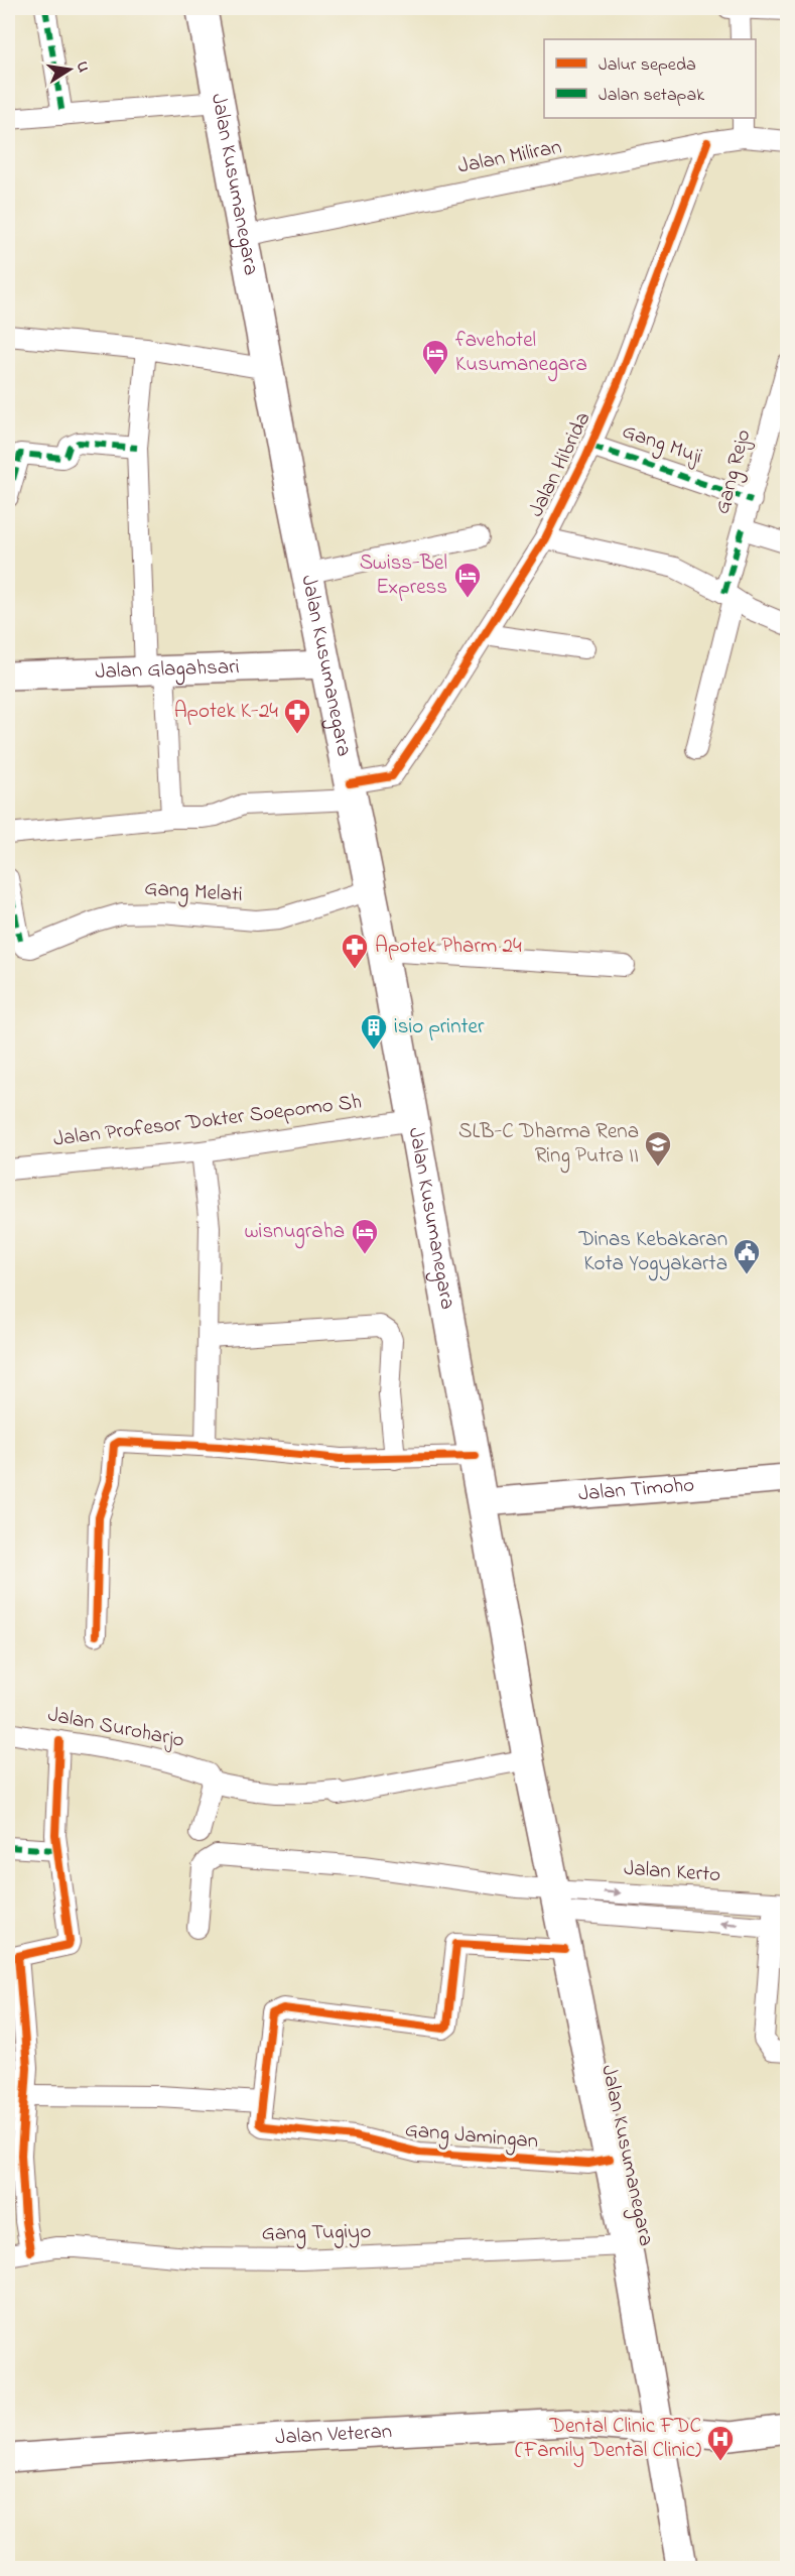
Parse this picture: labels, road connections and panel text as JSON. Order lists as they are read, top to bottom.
{
  "streets": {
    "main road": [
      "Jalan Kusumanegara",
      "Jalan Glagahsari",
      "Jalan Timoho",
      "Jalan Veteran"
    ],
    "street": [
      "Jalan Miliran",
      "Gang Muji",
      "Jalan Hibrida",
      "Gang Rejo",
      "Gang Melati",
      "Jalan Profesor Dokter Soepomo Sh",
      "Jalan Suroharjo",
      "Jalan Kerto",
      "Gang Jamingan",
      "Gang Tugiyo"
    ]
  },
  "crossings": [
    ["Jalan Miliran", "Jalan Kusumanegara"],
    ["Jalan Miliran", "Jalan Hibrida"],
    ["Jalan Kusumanegara", "Jalan Hibrida"],
    ["Jalan Kusumanegara", "Jalan Glagahsari"],
    ["Jalan Kusumanegara", "Gang Melati"],
    ["Jalan Kusumanegara", "Jalan Profesor Dokter Soepomo Sh"],
    ["Jalan Kusumanegara", "Jalan Timoho"],
    ["Jalan Kusumanegara", "Jalan Suroharjo"],
    ["Jalan Kusumanegara", "Jalan Kerto"],
    ["Jalan Kusumanegara", "Gang Jamingan"],
    ["Jalan Kusumanegara", "Gang Tugiyo"],
    ["Jalan Kusumanegara", "Jalan Veteran"],
    ["Gang Muji", "Jalan Hibrida"],
    ["Gang Muji", "Gang Rejo"],
    ["Jalan Hibrida", "Gang Rejo"]
  ],
  "places": {
    "hotel": ["favehotel Kusumanegara", "Swiss-Bel Express", "wisnugraha"],
    "pharmacy": ["Apotek K-24", "Apotek Pharm 24"],
    "building": ["isio printer"],
    "school or university": ["SLB-C Dharma Rena Ring Putra II"],
    "public building": ["Dinas Kebakaran Kota Yogyakarta"],
    "hospital": ["Dental Clinic FDC (Family Dental Clinic)"]
  },
  "legend": ["Jalur sepeda", "Jalan setapak"],
  "north": "right"
}
